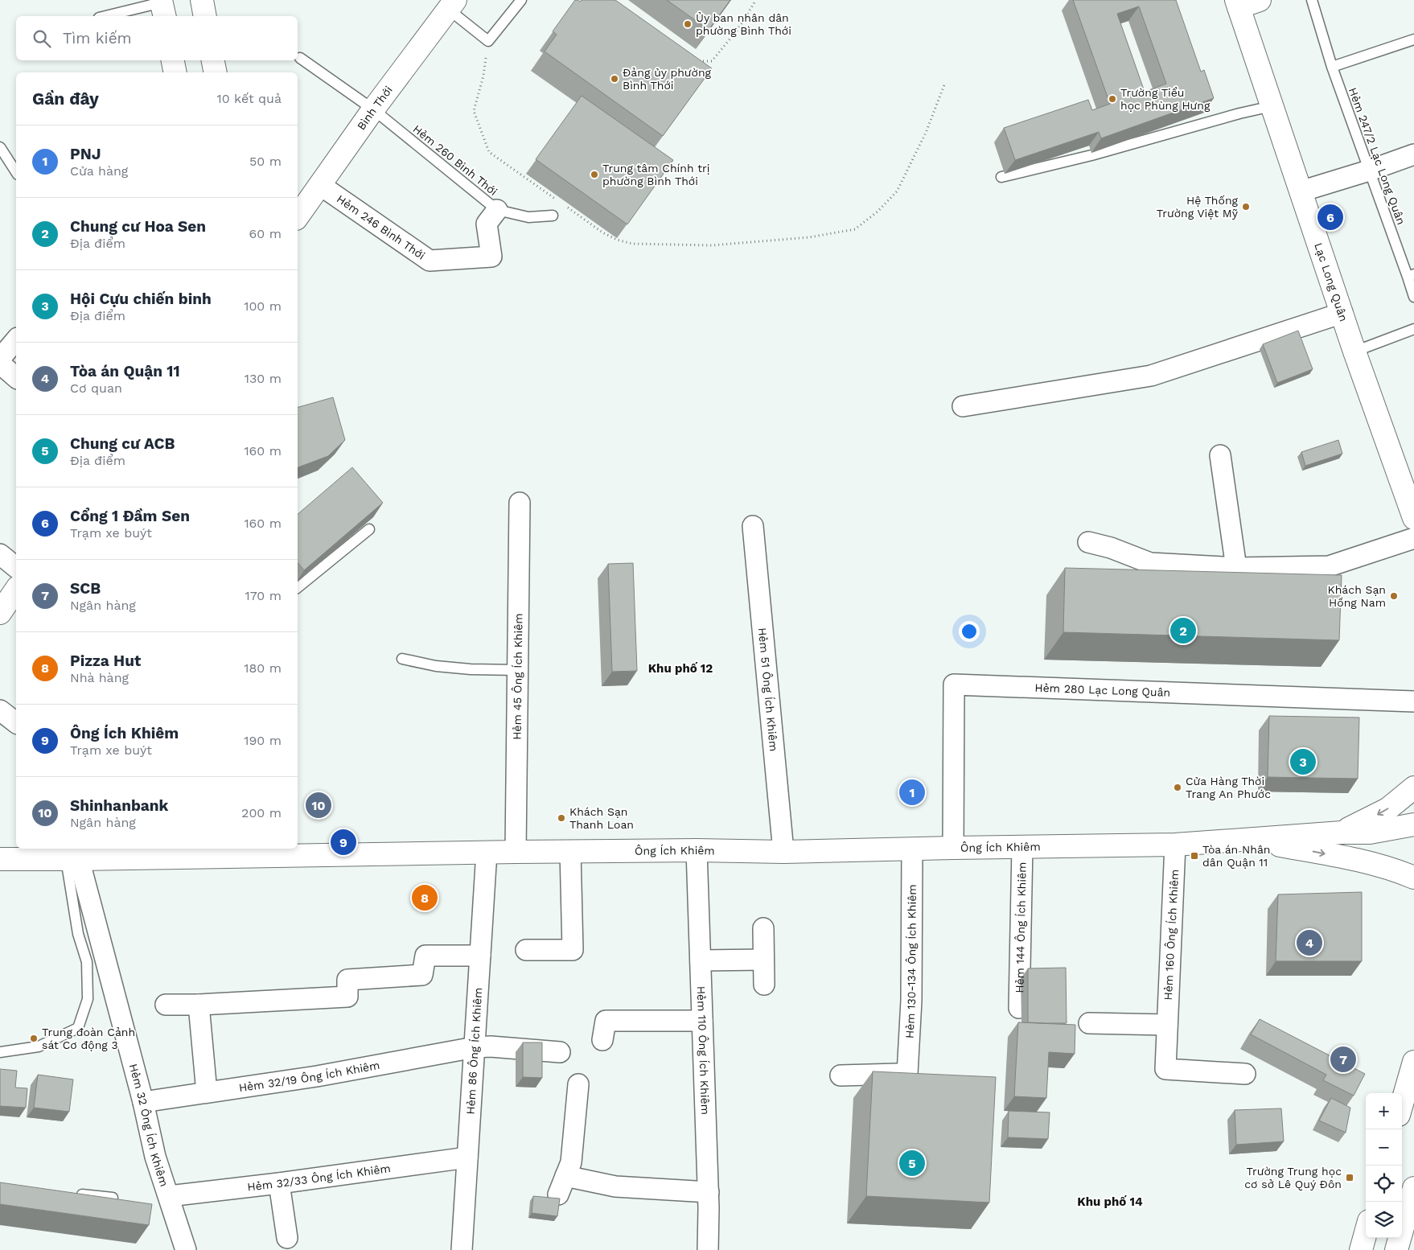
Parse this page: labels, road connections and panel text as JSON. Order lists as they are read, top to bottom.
{
  "streets": {
    "main road": ["Bình Thới", "Lạc Long Quân", "Ông Ích Khiêm"],
    "street": [
      "Hẻm 246 Bình Thới",
      "Hẻm 45 Ông Ích Khiêm",
      "Hẻm 51 Ông Ích Khiêm",
      "Hẻm 280 Lạc Long Quân",
      "Hẻm 144 Ông Ích Khiêm",
      "Hẻm 160 Ông Ích Khiêm",
      "Hẻm 130-134 Ông Ích Khiêm",
      "Hẻm 110 Ông Ích Khiêm",
      "Hẻm 86 Ông Ích Khiêm",
      "Hẻm 32/19 Ông Ích Khiêm",
      "Hẻm 32 Ông Ích Khiêm",
      "Hẻm 32/33 Ông Ích Khiêm"
    ],
    "lane": ["Hẻm 247/2 Lạc Long Quân", "Hẻm 260 Bình Thới"]
  },
  "crossings": [
    ["Bình Thới", "Hẻm 260 Bình Thới"],
    ["Bình Thới", "Hẻm 246 Bình Thới"],
    ["Hẻm 260 Bình Thới", "Hẻm 246 Bình Thới"],
    ["Hẻm 45 Ông Ích Khiêm", "Ông Ích Khiêm"],
    ["Hẻm 51 Ông Ích Khiêm", "Ông Ích Khiêm"],
    ["Hẻm 280 Lạc Long Quân", "Ông Ích Khiêm"],
    ["Ông Ích Khiêm", "Hẻm 144 Ông Ích Khiêm"],
    ["Ông Ích Khiêm", "Hẻm 160 Ông Ích Khiêm"],
    ["Ông Ích Khiêm", "Hẻm 130-134 Ông Ích Khiêm"],
    ["Ông Ích Khiêm", "Hẻm 110 Ông Ích Khiêm"],
    ["Ông Ích Khiêm", "Hẻm 86 Ông Ích Khiêm"],
    ["Ông Ích Khiêm", "Hẻm 32 Ông Ích Khiêm"],
    ["Hẻm 86 Ông Ích Khiêm", "Hẻm 32/19 Ông Ích Khiêm"],
    ["Hẻm 86 Ông Ích Khiêm", "Hẻm 32/33 Ông Ích Khiêm"],
    ["Hẻm 32/19 Ông Ích Khiêm", "Hẻm 32 Ông Ích Khiêm"],
    ["Hẻm 32 Ông Ích Khiêm", "Hẻm 32/33 Ông Ích Khiêm"]
  ],
  "districts": ["Khu phố 12", "Khu phố 14"],
  "places": {
    "other": [
      "Ủy ban nhân dân phường Bình Thới",
      "Đảng ủy phường Bình Thới",
      "Trường Tiểu học Phùng Hưng",
      "Trung tâm Chính trị phường Bình Thới",
      "Hệ Thống Trường Việt Mỹ",
      "Khách Sạn Hồng Nam",
      "Cửa Hàng Thời Trang An Phước",
      "Khách Sạn Thanh Loan",
      "Trung đoàn Cảnh sát Cơ động 3"
    ],
    "transit": ["Tòa án Nhân dân Quận 11", "Trường Trung học cơ sở Lê Quý Đôn"]
  },
  "page": {
    "search": "Tìm kiếm",
    "heading": ["Gần đây", "10 kết quả"],
    "list": [
      {
        "mark": "1",
        "name": "PNJ",
        "note": "Cửa hàng",
        "value": "50 m"
      },
      {
        "mark": "2",
        "name": "Chung cư Hoa Sen",
        "note": "Địa điểm",
        "value": "60 m"
      },
      {
        "mark": "3",
        "name": "Hội Cựu chiến binh",
        "note": "Địa điểm",
        "value": "100 m"
      },
      {
        "mark": "4",
        "name": "Tòa án Quận 11",
        "note": "Cơ quan",
        "value": "130 m"
      },
      {
        "mark": "5",
        "name": "Chung cư ACB",
        "note": "Địa điểm",
        "value": "160 m"
      },
      {
        "mark": "6",
        "name": "Cổng 1 Đầm Sen",
        "note": "Trạm xe buýt",
        "value": "160 m"
      },
      {
        "mark": "7",
        "name": "SCB",
        "note": "Ngân hàng",
        "value": "170 m"
      },
      {
        "mark": "8",
        "name": "Pizza Hut",
        "note": "Nhà hàng",
        "value": "180 m"
      },
      {
        "mark": "9",
        "name": "Ông Ích Khiêm",
        "note": "Trạm xe buýt",
        "value": "190 m"
      },
      {
        "mark": "10",
        "name": "Shinhanbank",
        "note": "Ngân hàng",
        "value": "200 m"
      }
    ],
    "pins": [
      "6",
      "2",
      "3",
      "1",
      "10",
      "9",
      "8",
      "4",
      "7",
      "5"
    ],
    "map_buttons": ["+", "−"]
  }
}
